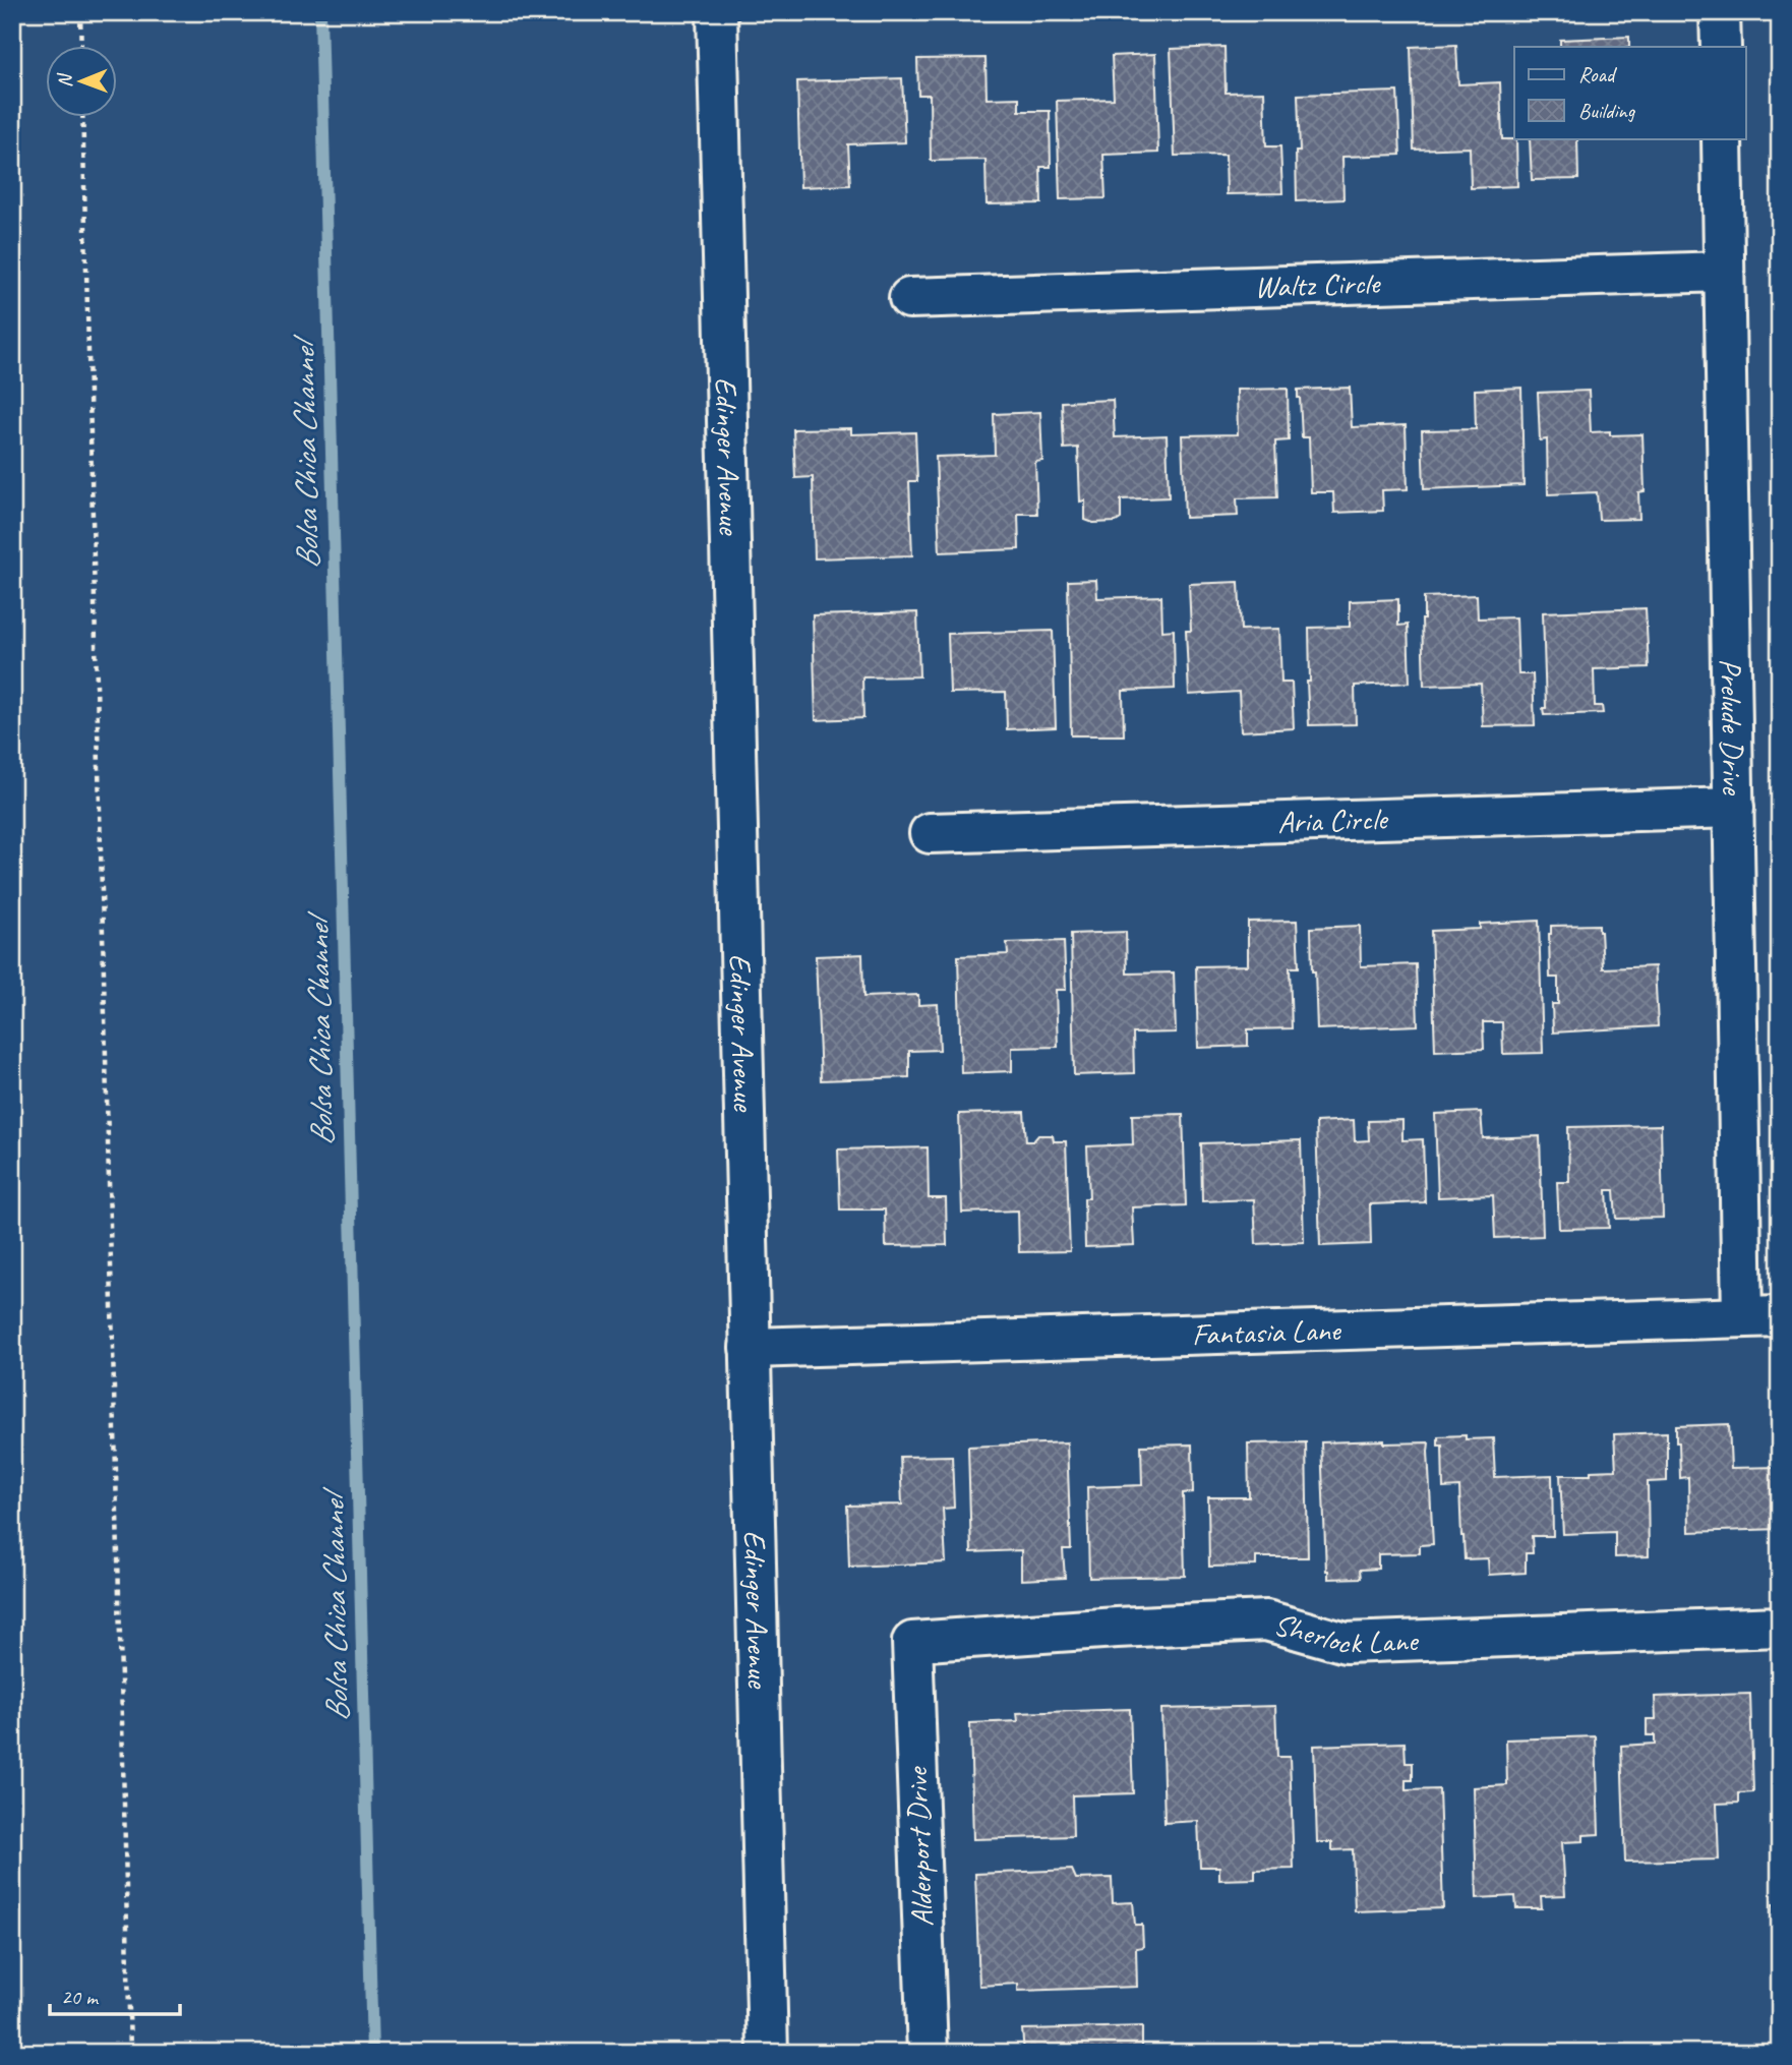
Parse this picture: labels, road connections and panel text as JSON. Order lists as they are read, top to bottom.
{
  "streets": {
    "street": [
      "Waltz Circle",
      "Edinger Avenue",
      "Prelude Drive",
      "Aria Circle",
      "Fantasia Lane",
      "Sherlock Lane",
      "Alderport Drive"
    ]
  },
  "crossings": [
    ["Waltz Circle", "Prelude Drive"],
    ["Edinger Avenue", "Fantasia Lane"],
    ["Prelude Drive", "Aria Circle"],
    ["Prelude Drive", "Fantasia Lane"],
    ["Sherlock Lane", "Alderport Drive"]
  ],
  "water": ["Bolsa Chica Channel"],
  "legend": ["Road", "Building"],
  "scale_bar": "20 m",
  "north": "left"
}
